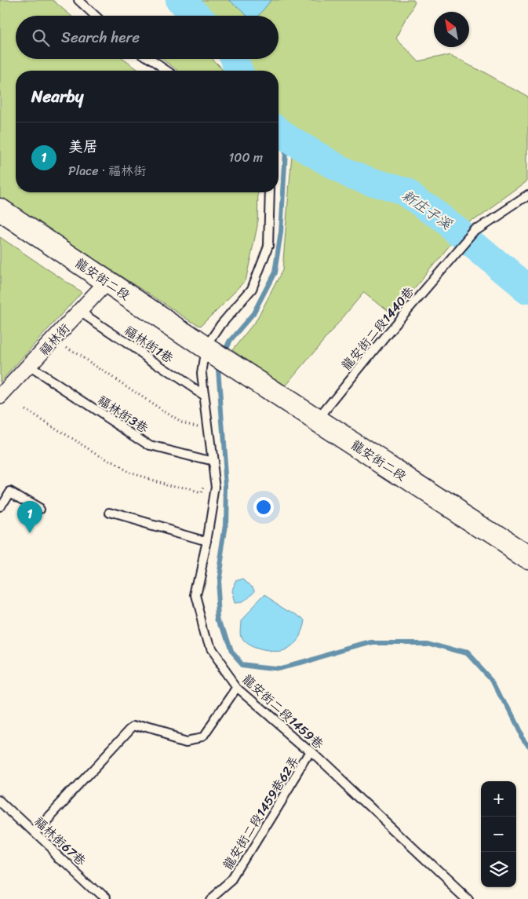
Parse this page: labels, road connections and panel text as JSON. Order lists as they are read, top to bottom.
{
  "streets": {
    "street": ["龍安街二段", "福林街"],
    "lane": [
      "龍安街二段1440巷",
      "福林街1巷",
      "福林街3巷",
      "龍安街二段1459巷",
      "龍安街二段1459巷62弄",
      "福林街67巷"
    ]
  },
  "crossings": [
    ["龍安街二段", "龍安街二段1440巷"],
    ["龍安街二段", "福林街"],
    ["龍安街二段", "龍安街二段1459巷"],
    ["福林街", "福林街1巷"],
    ["福林街", "福林街3巷"],
    ["福林街1巷", "龍安街二段1459巷"],
    ["福林街3巷", "龍安街二段1459巷"],
    ["龍安街二段1459巷", "龍安街二段1459巷62弄"]
  ],
  "water": ["新庄子溪"],
  "north": "top left",
  "page": {
    "search": "Search here",
    "heading": "Nearby",
    "list": [
      {
        "mark": "1",
        "name": "美居",
        "note": "Place · 福林街",
        "value": "100 m"
      }
    ],
    "pins": "1",
    "map_buttons": ["+", "−"]
  }
}
